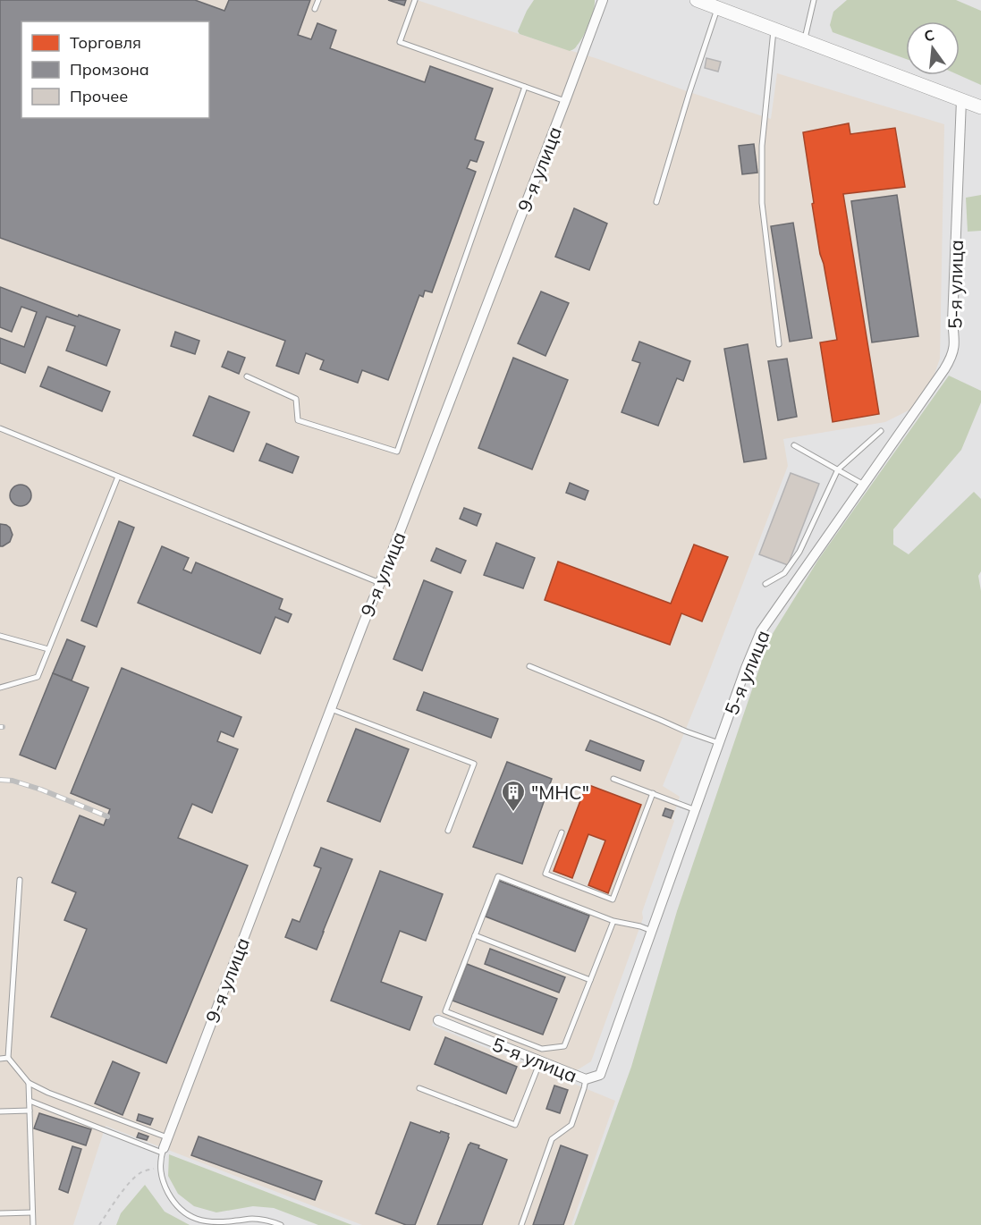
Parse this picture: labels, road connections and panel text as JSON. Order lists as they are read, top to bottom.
{
  "streets": {
    "street": ["9-я улица", "5-я улица"]
  },
  "places": {
    "building": ["\"МНС\""]
  },
  "legend": ["Торговля", "Промзона", "Прочее"],
  "north": "top"
}
